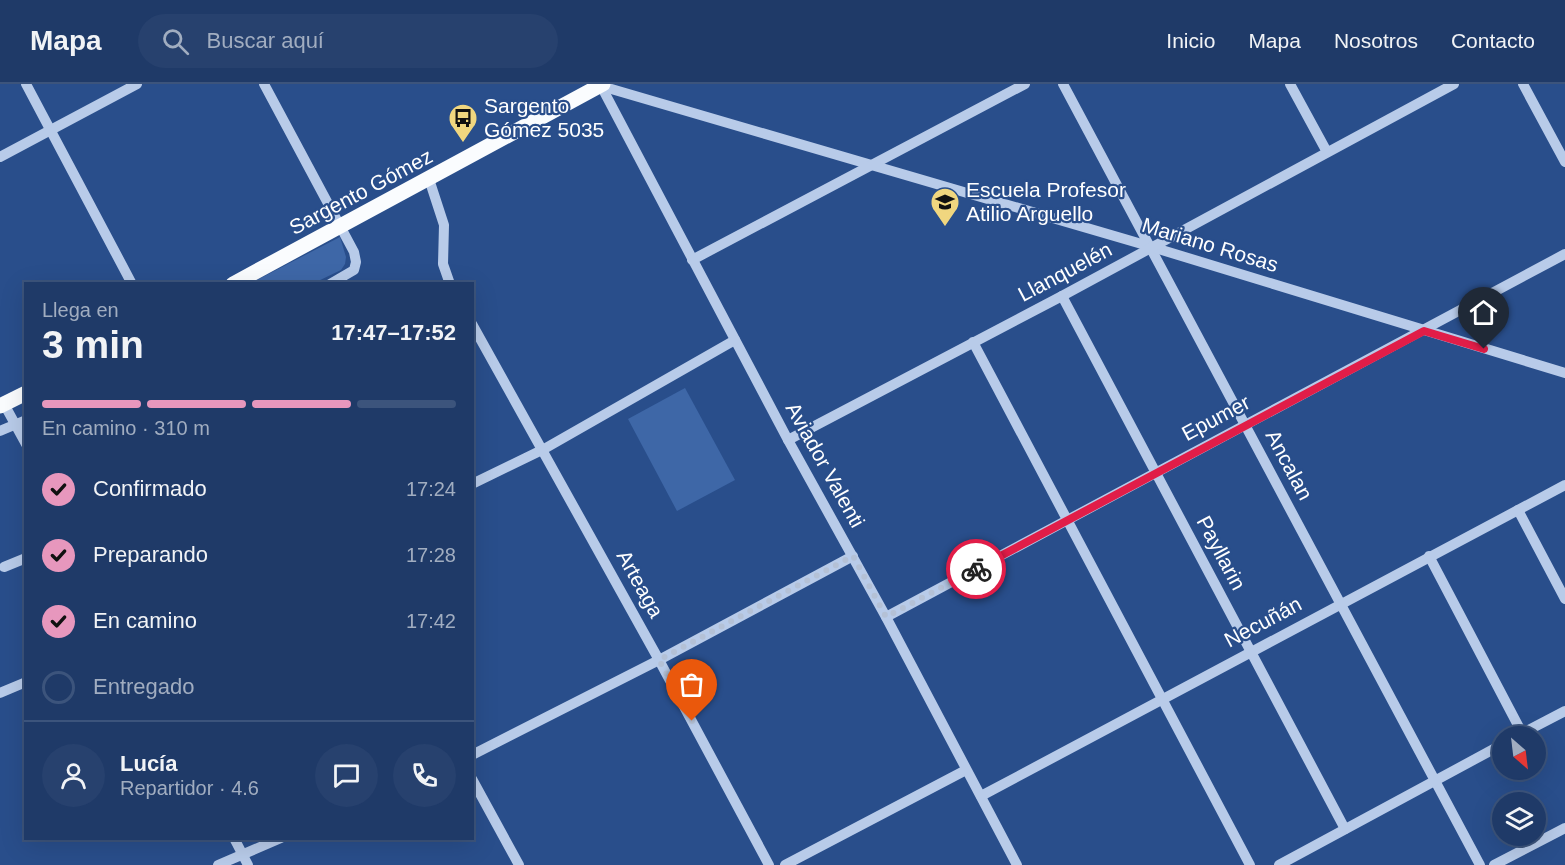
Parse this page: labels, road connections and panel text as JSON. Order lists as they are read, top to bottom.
{
  "streets": {
    "main road": ["Sargento Gómez"],
    "street": [
      "Mariano Rosas",
      "Llanquelén",
      "Epumer",
      "Aviador Valenti",
      "Ancalan",
      "Payllarin",
      "Arteaga",
      "Necuñán"
    ]
  },
  "crossings": [
    ["Sargento Gómez", "Mariano Rosas"],
    ["Sargento Gómez", "Aviador Valenti"],
    ["Mariano Rosas", "Llanquelén"],
    ["Mariano Rosas", "Epumer"],
    ["Mariano Rosas", "Aviador Valenti"],
    ["Mariano Rosas", "Ancalan"],
    ["Llanquelén", "Aviador Valenti"],
    ["Llanquelén", "Ancalan"],
    ["Llanquelén", "Payllarin"],
    ["Epumer", "Aviador Valenti"],
    ["Epumer", "Ancalan"],
    ["Epumer", "Payllarin"],
    ["Aviador Valenti", "Necuñán"],
    ["Ancalan", "Necuñán"],
    ["Payllarin", "Necuñán"]
  ],
  "places": {
    "bus stop": ["Sargento Gómez 5035"],
    "school or university": ["Escuela Profesor Atilio Arguello"]
  },
  "north": "bottom right",
  "page": {
    "header": "Mapa",
    "search": "Buscar aquí",
    "nav": [
      "Inicio",
      "Mapa",
      "Nosotros",
      "Contacto"
    ],
    "heading": ["3 min", "Llega en", "17:47–17:52"],
    "panel": ["Lucía", "Repartidor · 4.6"],
    "bar": "En camino · 310 m",
    "list": [
      ["Confirmado", "17:24"],
      ["Preparando", "17:28"],
      ["En camino", "17:42"],
      "Entregado"
    ]
  }
}
